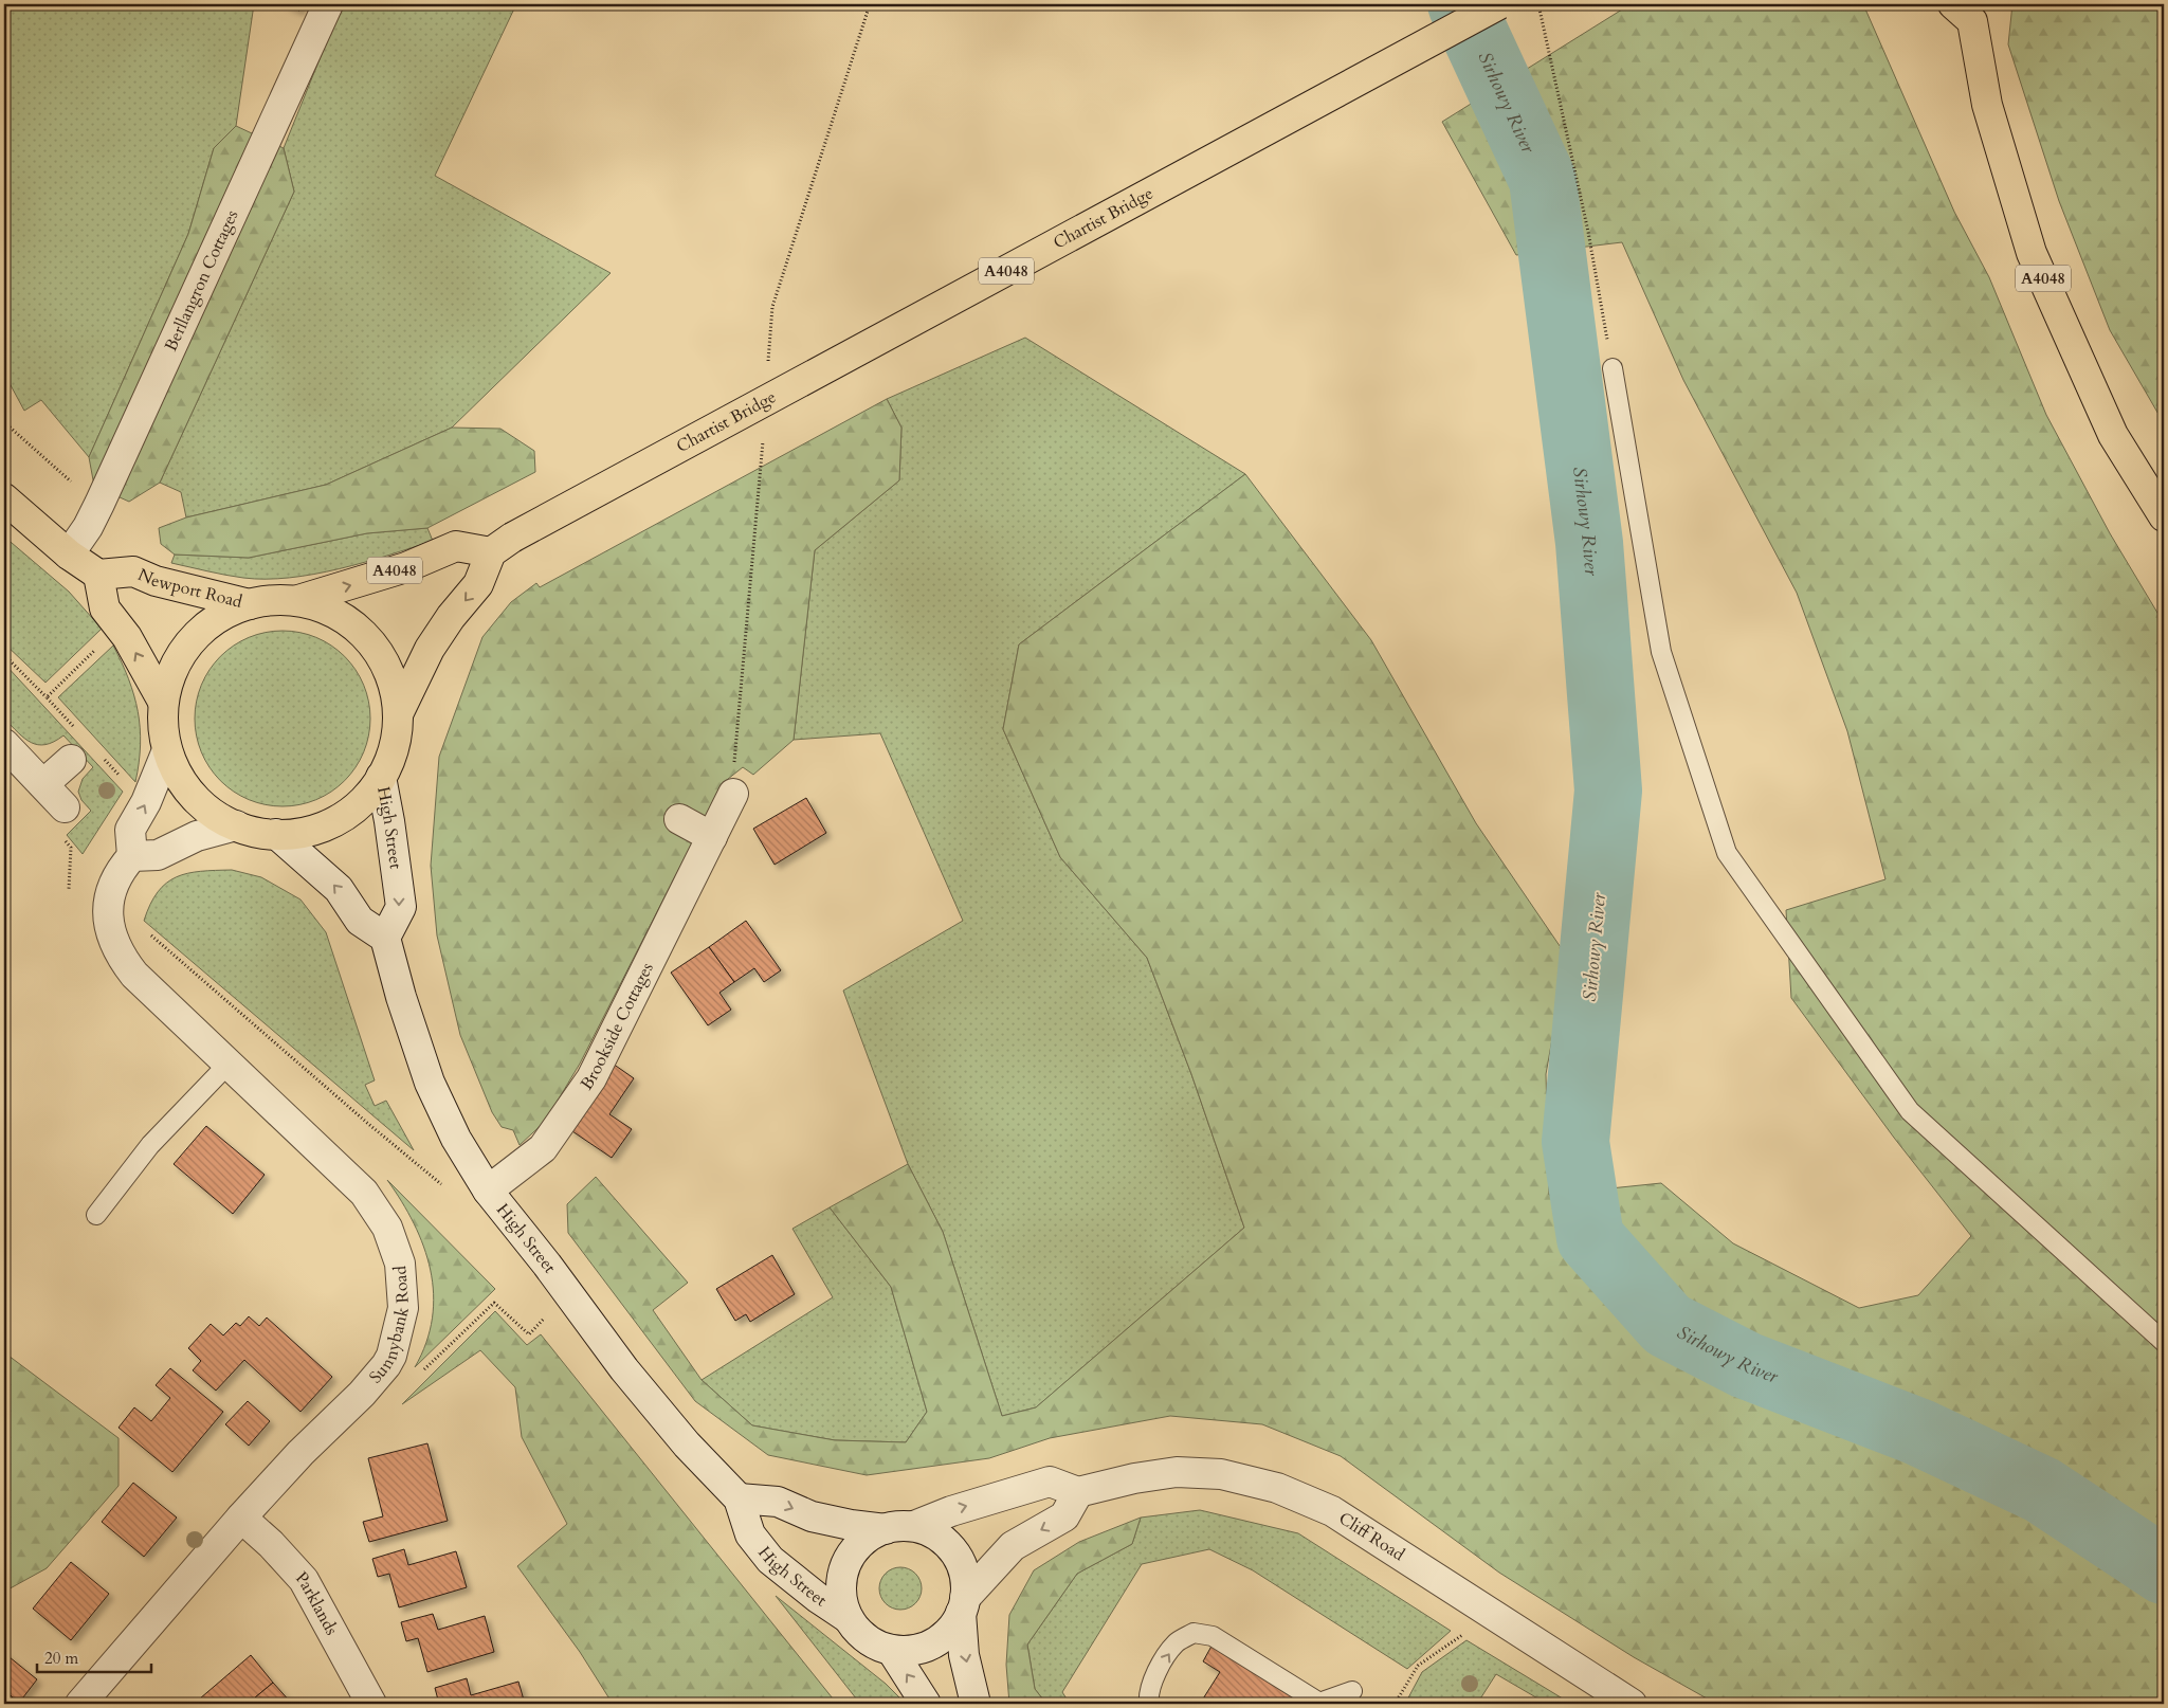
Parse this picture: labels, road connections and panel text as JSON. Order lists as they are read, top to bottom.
{
  "streets": {
    "main road": ["Chartist Bridge", "A4048", "Newport Road"],
    "street": [
      "Berllangron Cottages",
      "High Street",
      "Brookside Cottages",
      "Sunnybank Road",
      "Cliff Road",
      "Parklands"
    ]
  },
  "crossings": [
    ["Chartist Bridge", "A4048"],
    ["High Street", "Brookside Cottages"],
    ["Sunnybank Road", "Parklands"]
  ],
  "water": ["Sirhowy River"],
  "scale_bar": "20 m"
}
